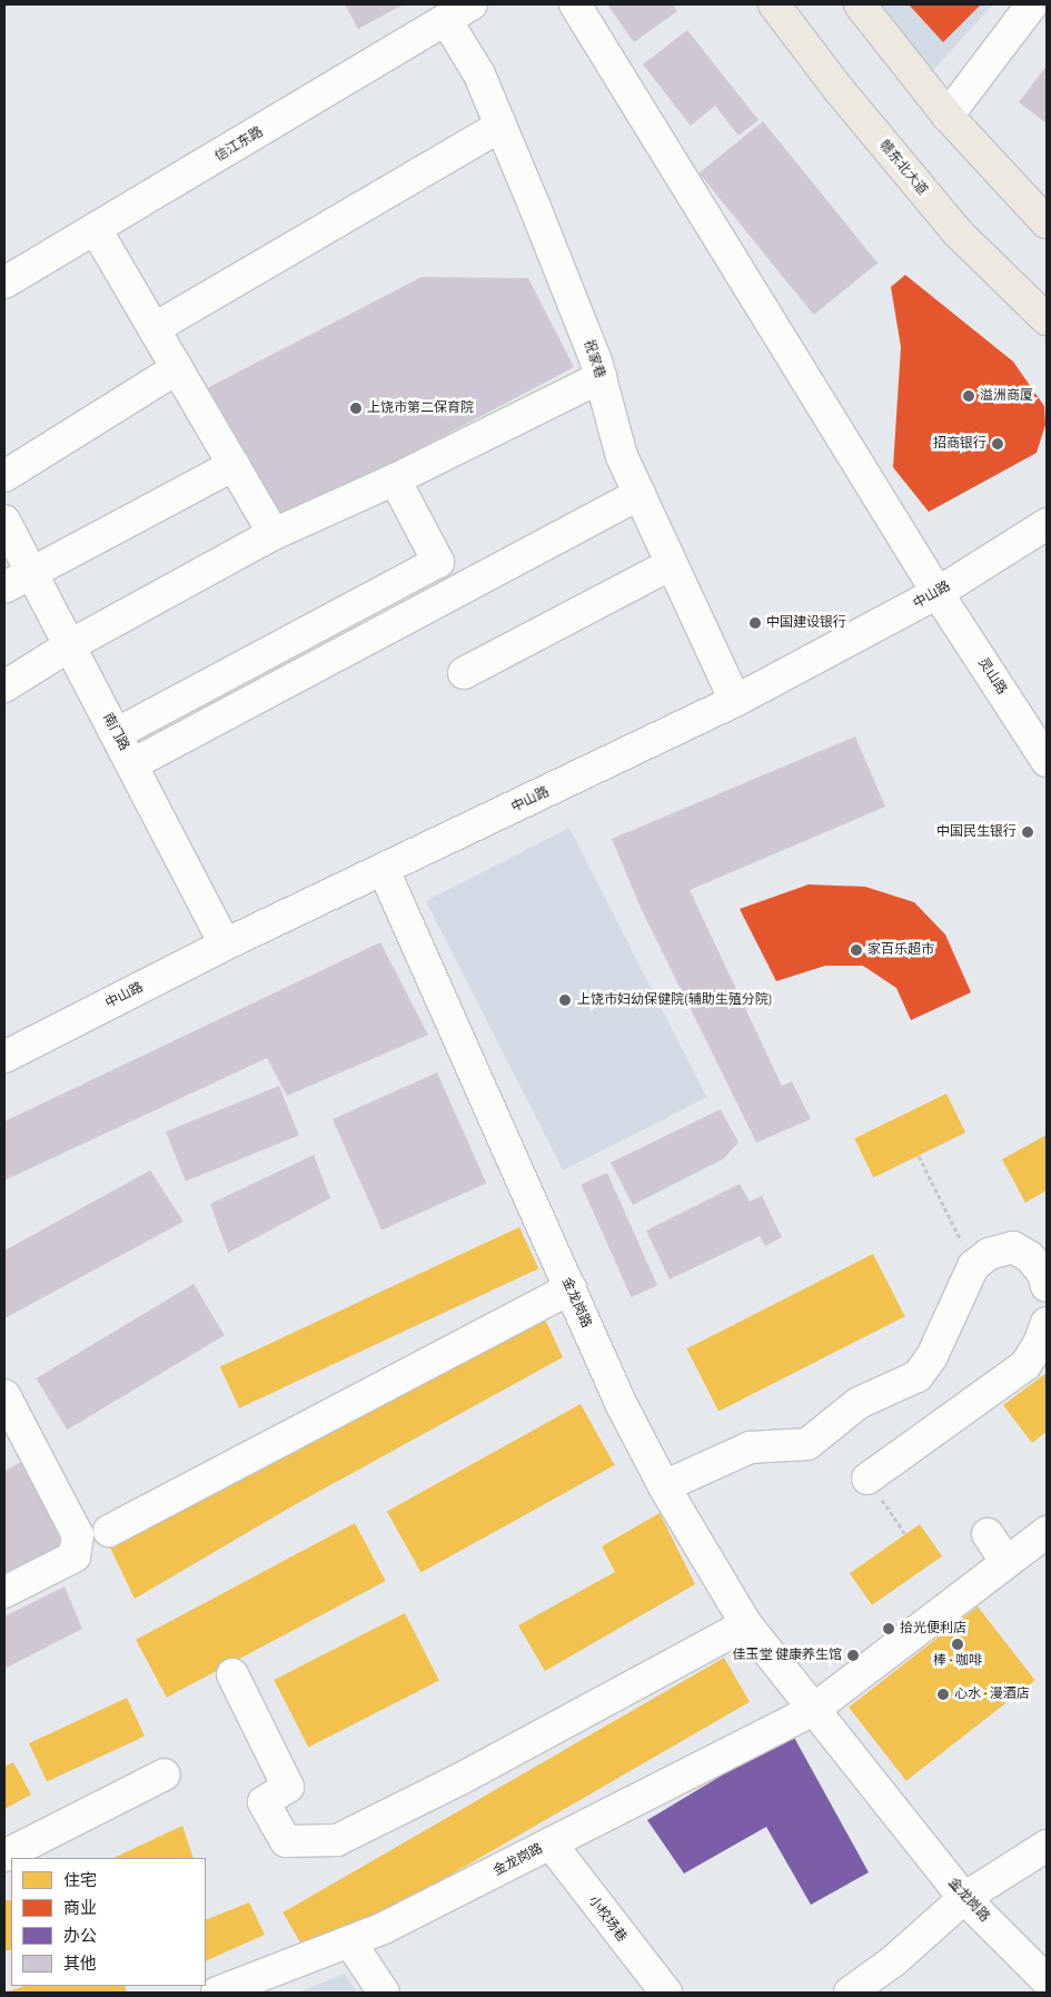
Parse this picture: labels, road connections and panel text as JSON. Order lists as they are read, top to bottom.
{
  "streets": {
    "main road": ["赣东北大道"],
    "street": [
      "信江东路",
      "祝家巷",
      "中山路",
      "灵山路",
      "南门路",
      "金龙岗路",
      "小校场巷"
    ]
  },
  "crossings": [
    ["信江东路", "祝家巷"],
    ["祝家巷", "中山路"],
    ["中山路", "灵山路"],
    ["中山路", "南门路"],
    ["中山路", "金龙岗路"],
    ["金龙岗路", "小校场巷"]
  ],
  "places": [
    "溢洲商厦",
    "上饶市第二保育院",
    "招商银行",
    "中国建设银行",
    "中国民生银行",
    "家百乐超市",
    "上饶市妇幼保健院(辅助生殖分院)",
    "拾光便利店",
    "棒 · 咖啡",
    "佳玉堂 健康养生馆",
    "心水 · 漫酒店"
  ],
  "legend": [
    "住宅",
    "商业",
    "办公",
    "其他"
  ]
}
